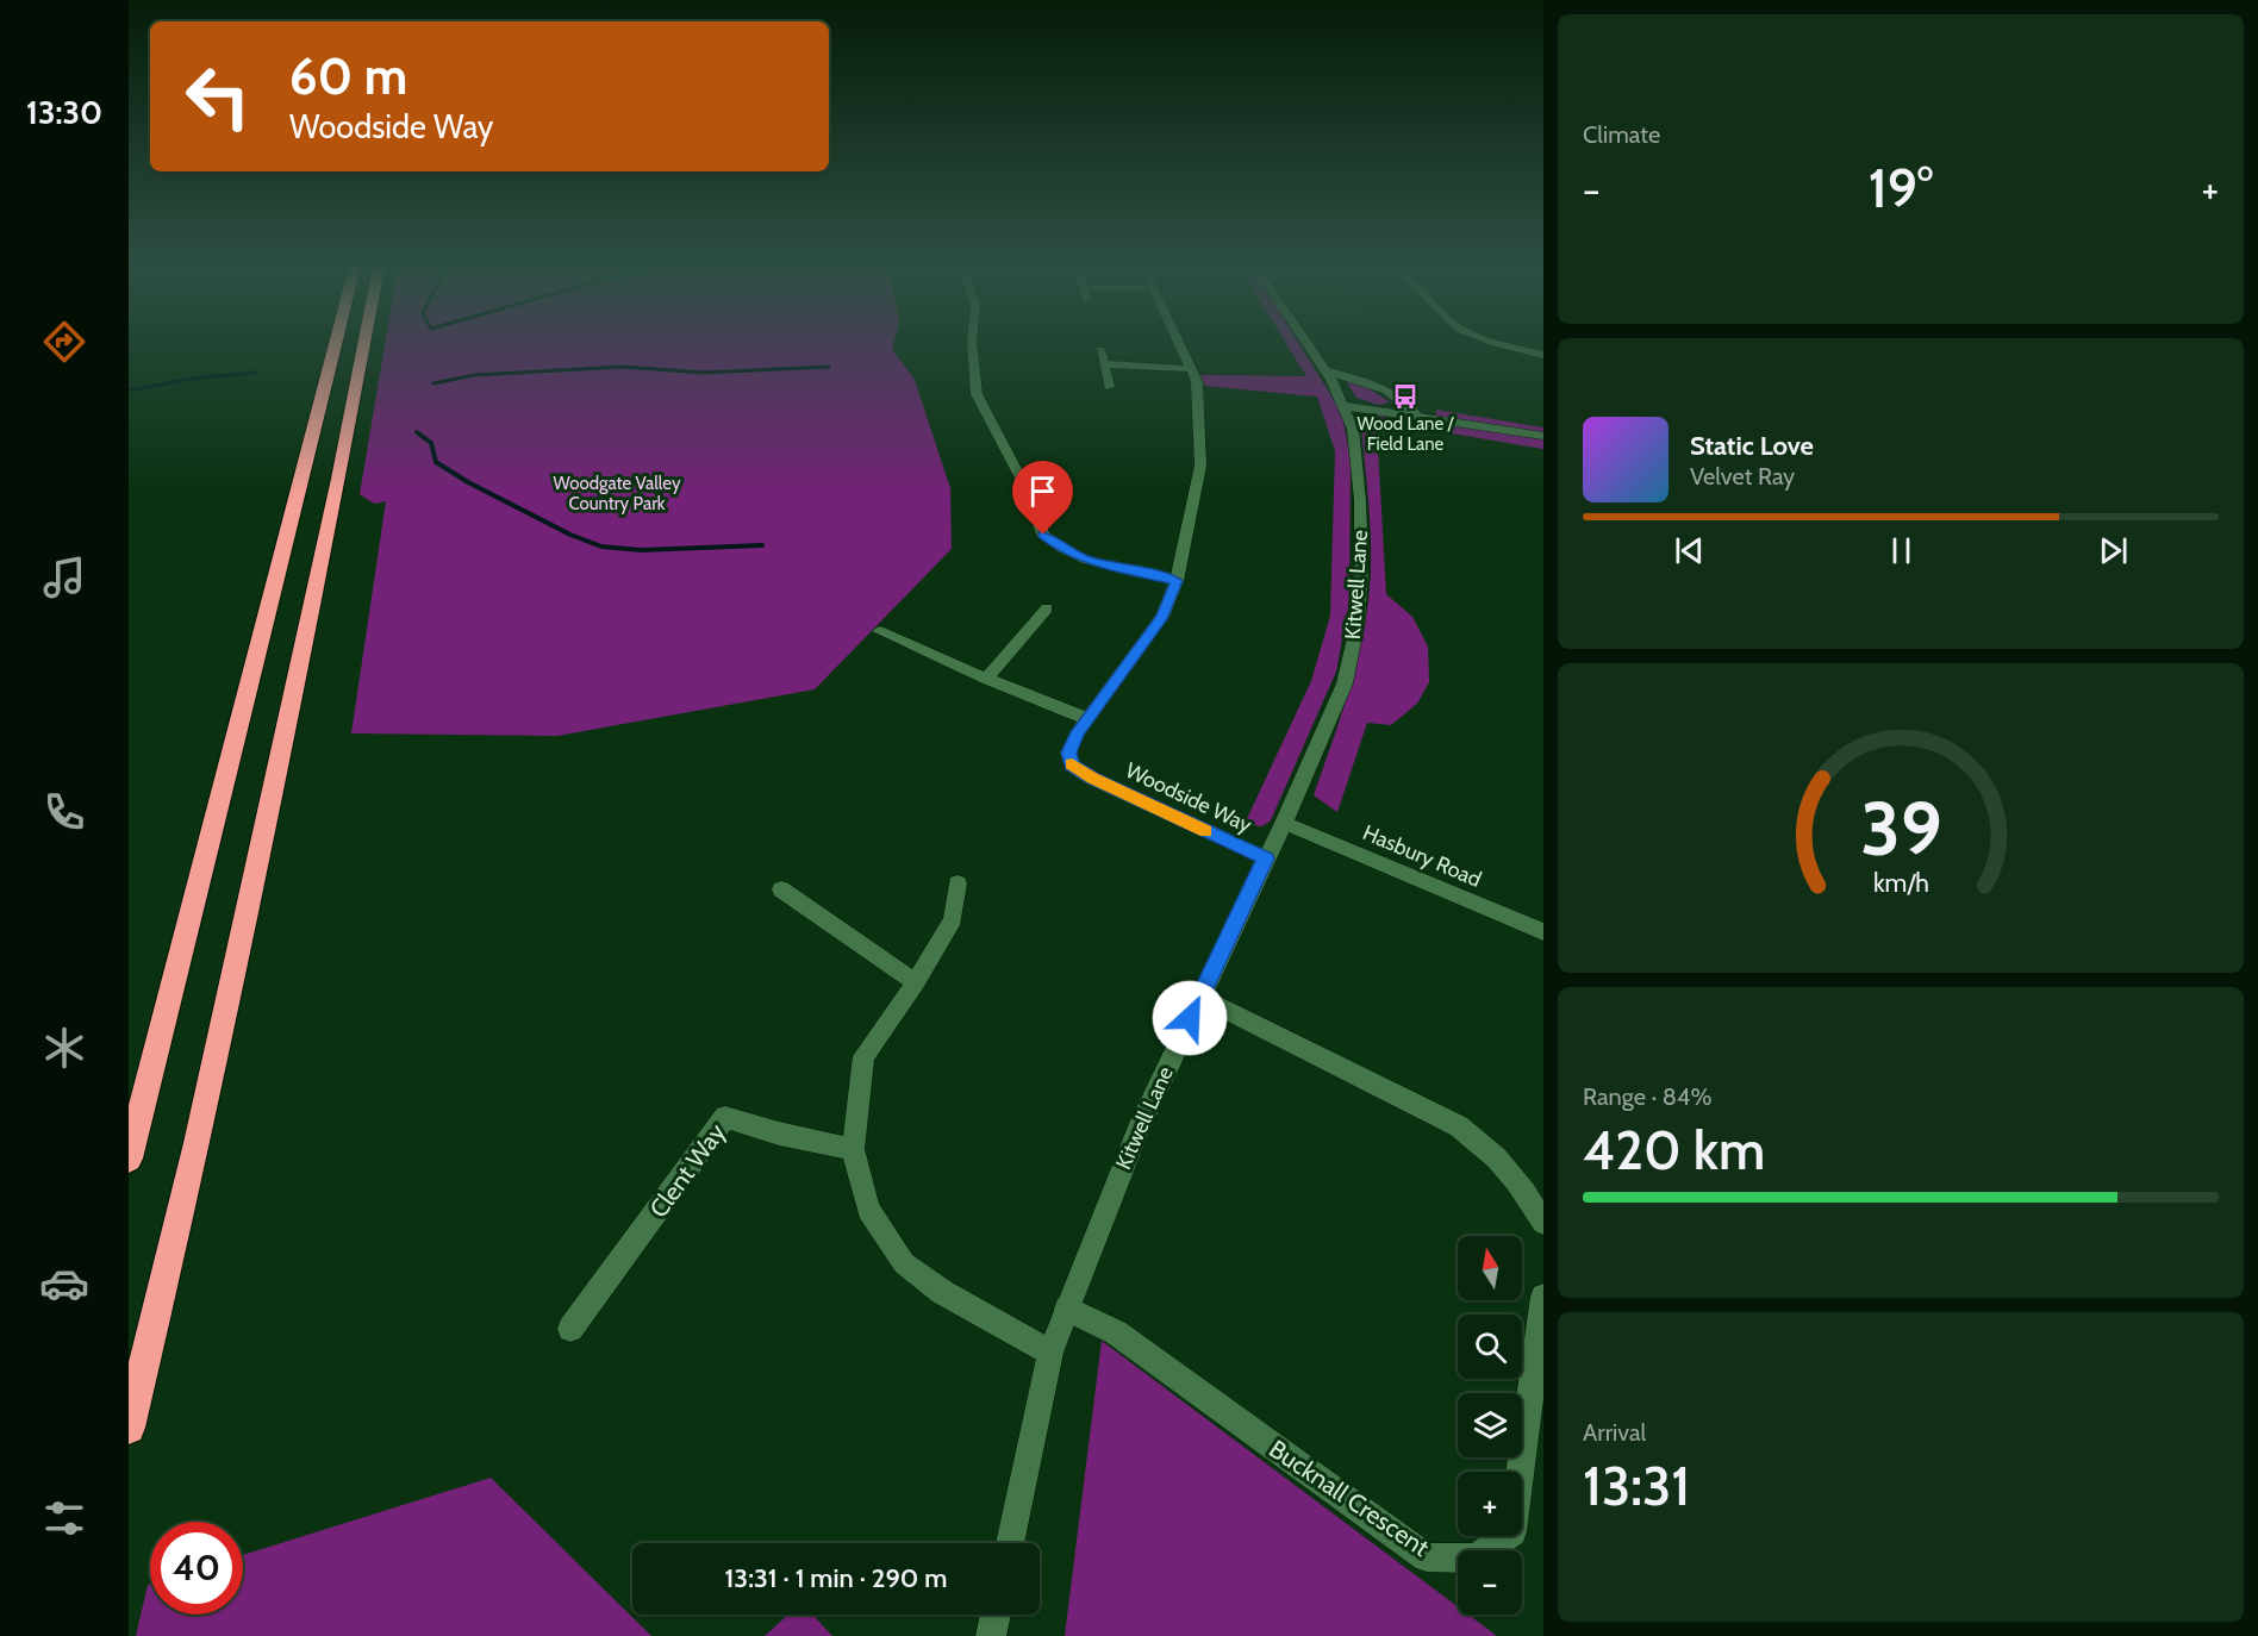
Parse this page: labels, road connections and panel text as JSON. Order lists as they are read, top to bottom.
{
  "streets": {
    "street": [
      "Kitwell Lane",
      "Woodside Way",
      "Hasbury Road",
      "Clent Way",
      "Bucknall Crescent"
    ]
  },
  "crossings": [
    ["Kitwell Lane", "Woodside Way"],
    ["Kitwell Lane", "Hasbury Road"],
    ["Kitwell Lane", "Bucknall Crescent"]
  ],
  "parks": ["Woodgate Valley Country Park"],
  "places": {
    "bus stop": ["Wood Lane / Field Lane"]
  },
  "north": "top",
  "page": {
    "tabs": "13:30",
    "tile": [
      "Climate",
      ["Range · 84%", "420 km"],
      ["Arrival", "13:31"]
    ],
    "turn": ["60 m", "Woodside Way"],
    "heat": ["−", "19°", "+"],
    "song": ["Static Love", "Velvet Ray"],
    "map_buttons": ["+", "−"],
    "limit": "40",
    "trip": "13:31 · 1 min · 290 m",
    "gauge": ["39", "km/h"]
  }
}
